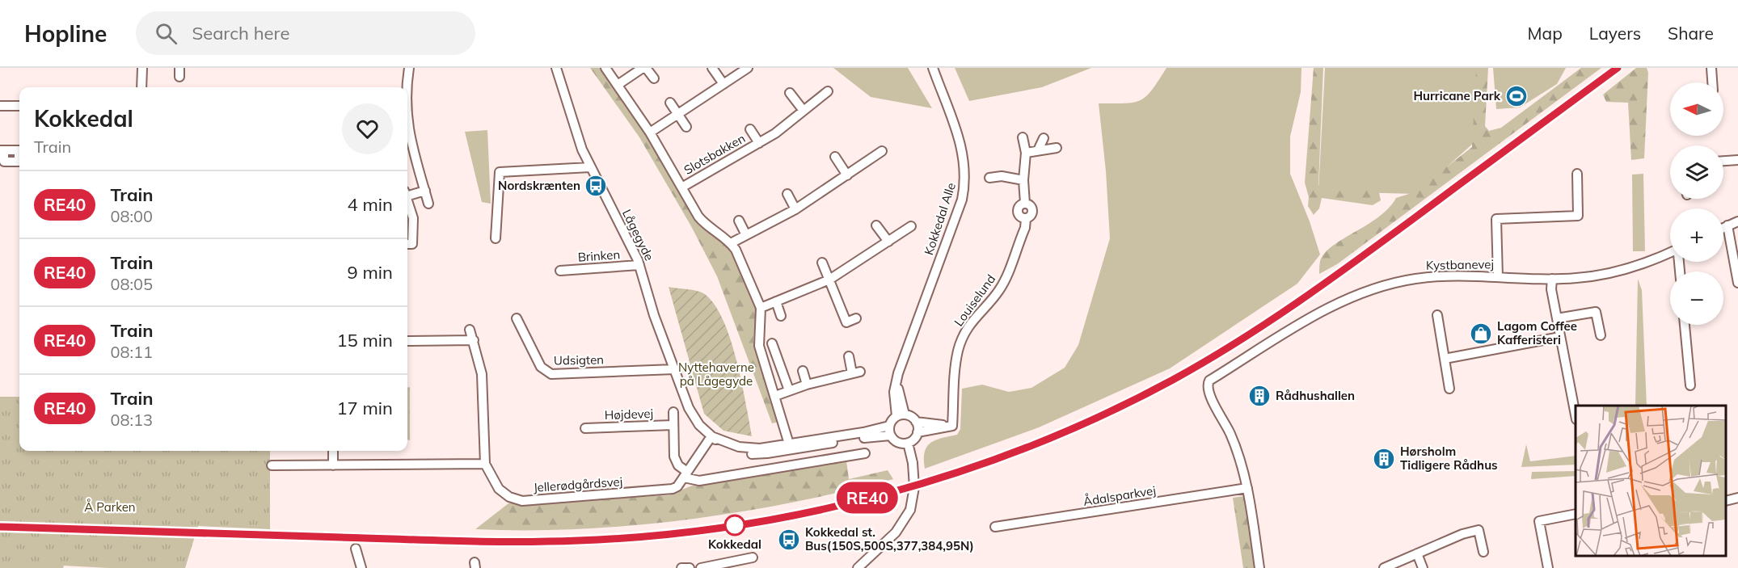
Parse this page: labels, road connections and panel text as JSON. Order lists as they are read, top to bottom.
{
  "streets": {
    "street": [
      "Slotsbakken",
      "Kokkedal Alle",
      "Lågegyde",
      "Brinken",
      "Kystbanevej",
      "Louiselund",
      "Udsigten",
      "Højdevej",
      "Jellerødgårdsvej",
      "Ådalsparkvej"
    ]
  },
  "crossings": [
    ["Slotsbakken", "Lågegyde"],
    ["Kokkedal Alle", "Lågegyde"],
    ["Lågegyde", "Brinken"],
    ["Lågegyde", "Udsigten"],
    ["Lågegyde", "Jellerødgårdsvej"],
    ["Kystbanevej", "Ådalsparkvej"]
  ],
  "parks": ["Nyttehaverne på Lågegyde", "Å Parken"],
  "places": {
    "sports": ["Hurricane Park"],
    "bus stop": ["Nordskrænten", "Kokkedal st. Bus(150S,500S,377,384,95N)"],
    "shop": ["Lagom Coffee Kafferisteri"],
    "building": ["Rådhushallen", "Hørsholm Tidligere Rådhus"],
    "other": ["Kokkedal"]
  },
  "north": "left",
  "page": {
    "header": "Hopline",
    "search": "Search here",
    "nav": ["Map", "Layers", "Share"],
    "on_map": "RE40",
    "map_buttons": ["+", "−"],
    "heading": ["Kokkedal", "Train"],
    "list": [
      {
        "mark": "RE40",
        "name": "Train",
        "note": "08:00",
        "value": "4 min"
      },
      {
        "mark": "RE40",
        "name": "Train",
        "note": "08:05",
        "value": "9 min"
      },
      {
        "mark": "RE40",
        "name": "Train",
        "note": "08:11",
        "value": "15 min"
      },
      {
        "mark": "RE40",
        "name": "Train",
        "note": "08:13",
        "value": "17 min"
      }
    ]
  }
}
